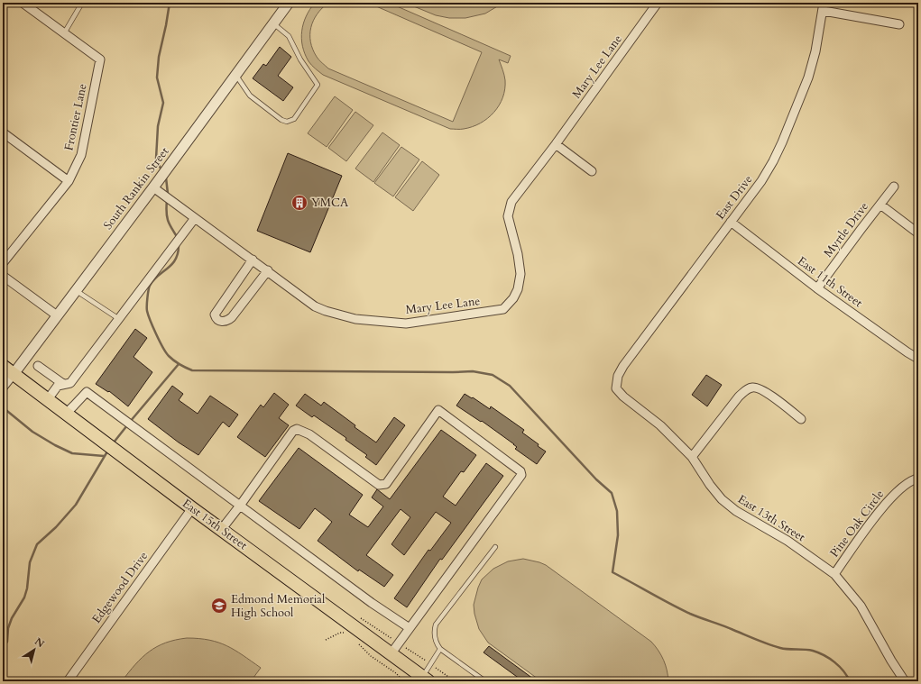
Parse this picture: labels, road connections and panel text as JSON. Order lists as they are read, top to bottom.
{
  "streets": {
    "main road": ["East 15th Street"],
    "street": [
      "Mary Lee Lane",
      "Frontier Lane",
      "South Rankin Street",
      "East Drive",
      "Myrtle Drive",
      "East 11th Street",
      "East 13th Street",
      "Pine Oak Circle",
      "Edgewood Drive"
    ]
  },
  "crossings": [
    ["Mary Lee Lane", "South Rankin Street"],
    ["South Rankin Street", "East 15th Street"],
    ["East Drive", "East 11th Street"],
    ["East Drive", "East 13th Street"],
    ["Myrtle Drive", "East 11th Street"],
    ["East 13th Street", "Pine Oak Circle"],
    ["East 15th Street", "Edgewood Drive"]
  ],
  "places": {
    "building": ["YMCA"],
    "school or university": ["Edmond Memorial High School"]
  },
  "north": "top right"
}
